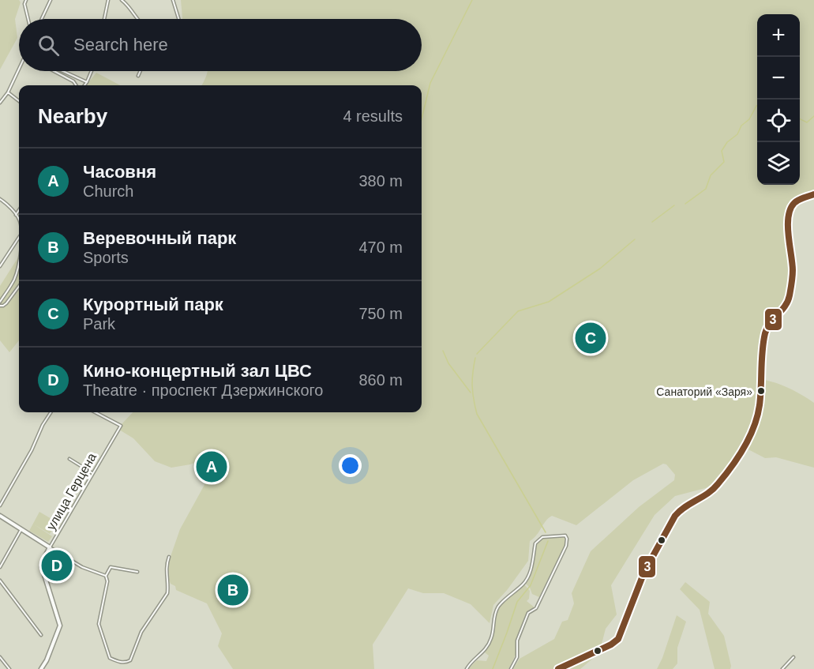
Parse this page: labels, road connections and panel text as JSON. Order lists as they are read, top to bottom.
{
  "streets": {
    "main road": ["улица Герцена"]
  },
  "places": ["Санаторий «Заря»"],
  "lines": ["transit line 3"],
  "page": {
    "map_buttons": ["+", "−"],
    "search": "Search here",
    "heading": ["Nearby", "4 results"],
    "list": [
      {
        "mark": "A",
        "name": "Часовня",
        "note": "Church",
        "value": "380 m"
      },
      {
        "mark": "B",
        "name": "Веревочный парк",
        "note": "Sports",
        "value": "470 m"
      },
      {
        "mark": "C",
        "name": "Курортный парк",
        "note": "Park",
        "value": "750 m"
      },
      {
        "mark": "D",
        "name": "Кино-концертный зал ЦВС",
        "note": "Theatre · проспект Дзержинского",
        "value": "860 m"
      }
    ],
    "pins": [
      "C",
      "A",
      "D",
      "B"
    ]
  }
}
